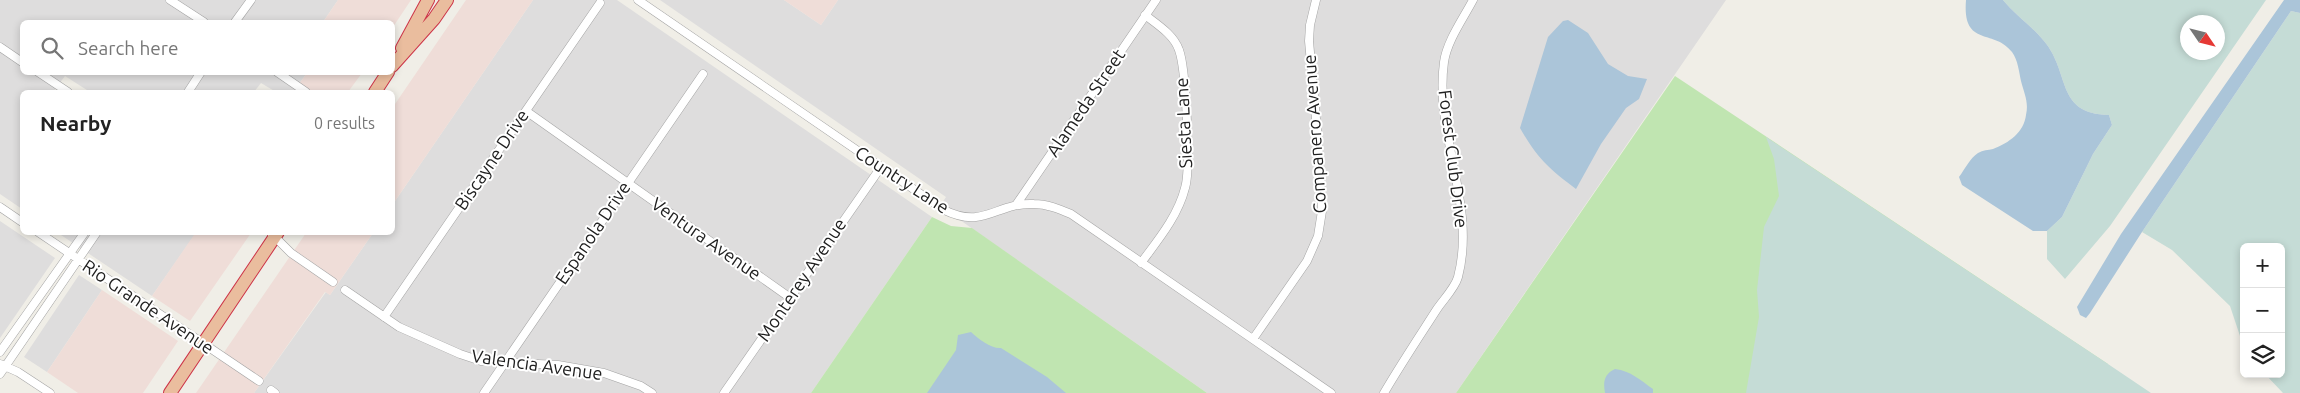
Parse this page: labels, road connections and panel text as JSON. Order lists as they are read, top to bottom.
{
  "streets": {
    "street": [
      "Alameda Street",
      "Siesta Lane",
      "Companero Avenue",
      "Forest Club Drive",
      "Biscayne Drive",
      "Country Lane",
      "Espanola Drive",
      "Ventura Avenue",
      "Monterey Avenue",
      "Rio Grande Avenue",
      "Valencia Avenue"
    ]
  },
  "crossings": [
    ["Alameda Street", "Siesta Lane"],
    ["Alameda Street", "Country Lane"],
    ["Siesta Lane", "Country Lane"],
    ["Companero Avenue", "Country Lane"],
    ["Biscayne Drive", "Ventura Avenue"],
    ["Biscayne Drive", "Valencia Avenue"],
    ["Country Lane", "Monterey Avenue"],
    ["Espanola Drive", "Ventura Avenue"],
    ["Espanola Drive", "Valencia Avenue"],
    ["Ventura Avenue", "Monterey Avenue"]
  ],
  "north": "bottom right",
  "page": {
    "search": "Search here",
    "heading": ["Nearby", "0 results"],
    "map_buttons": ["+", "−"]
  }
}
